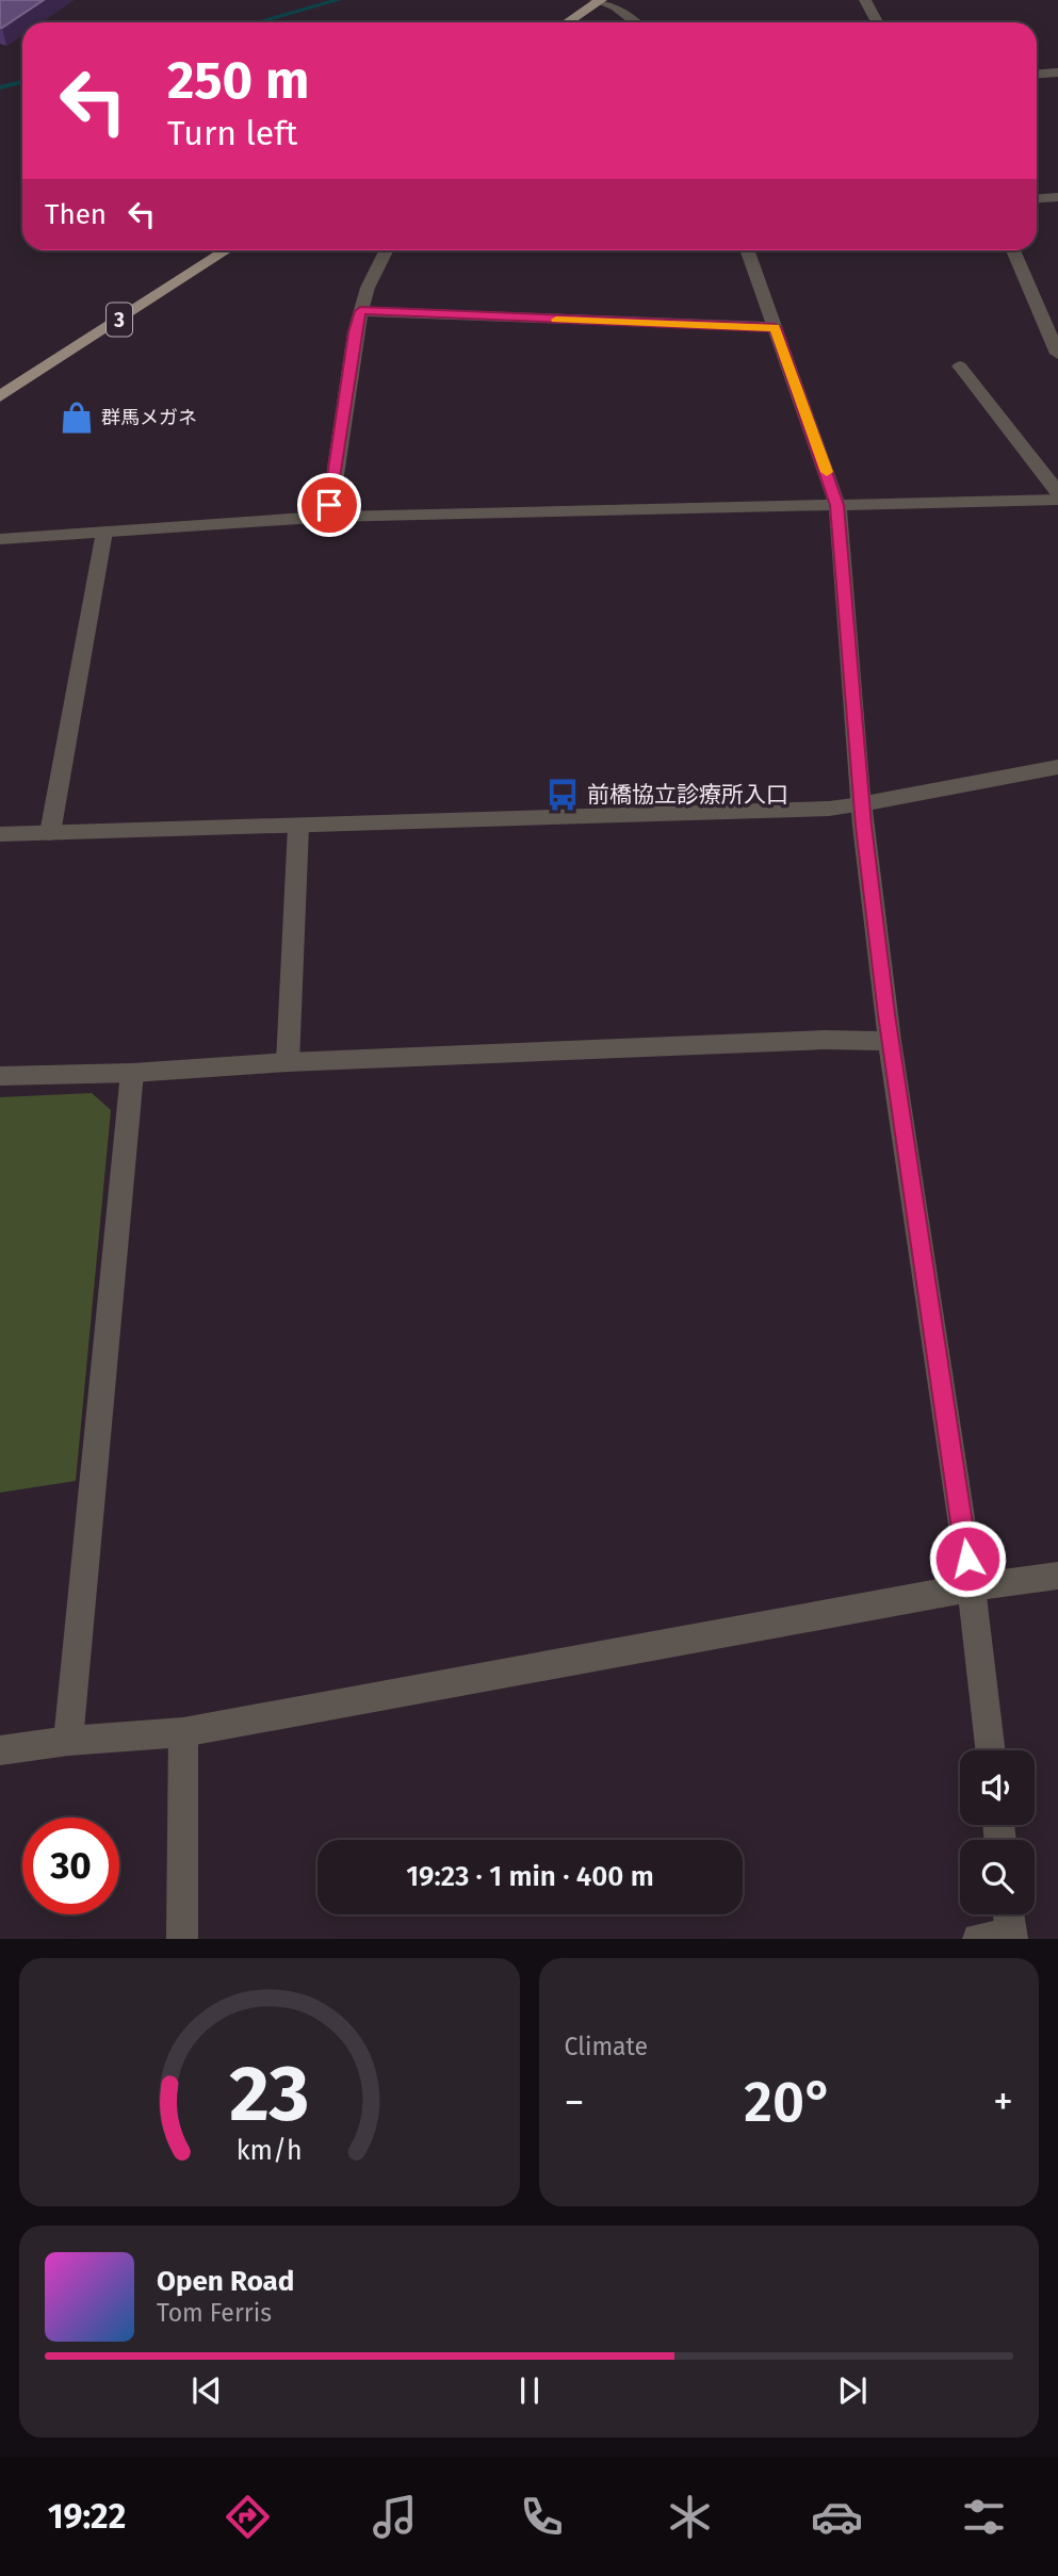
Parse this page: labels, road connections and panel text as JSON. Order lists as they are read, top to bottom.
{
  "streets": {
    "main road": ["3"]
  },
  "places": {
    "shop": ["群馬メガネ"],
    "bus stop": ["前橋協立診療所入口"]
  },
  "page": {
    "turn": ["250 m", "Turn left"],
    "then": "Then",
    "limit": "30",
    "trip": "19:23 · 1 min · 400 m",
    "tile": "Climate",
    "heat": ["−", "20°", "+"],
    "song": ["Open Road", "Tom Ferris"],
    "tabs": "19:22",
    "gauge": ["23", "km/h"]
  }
}
